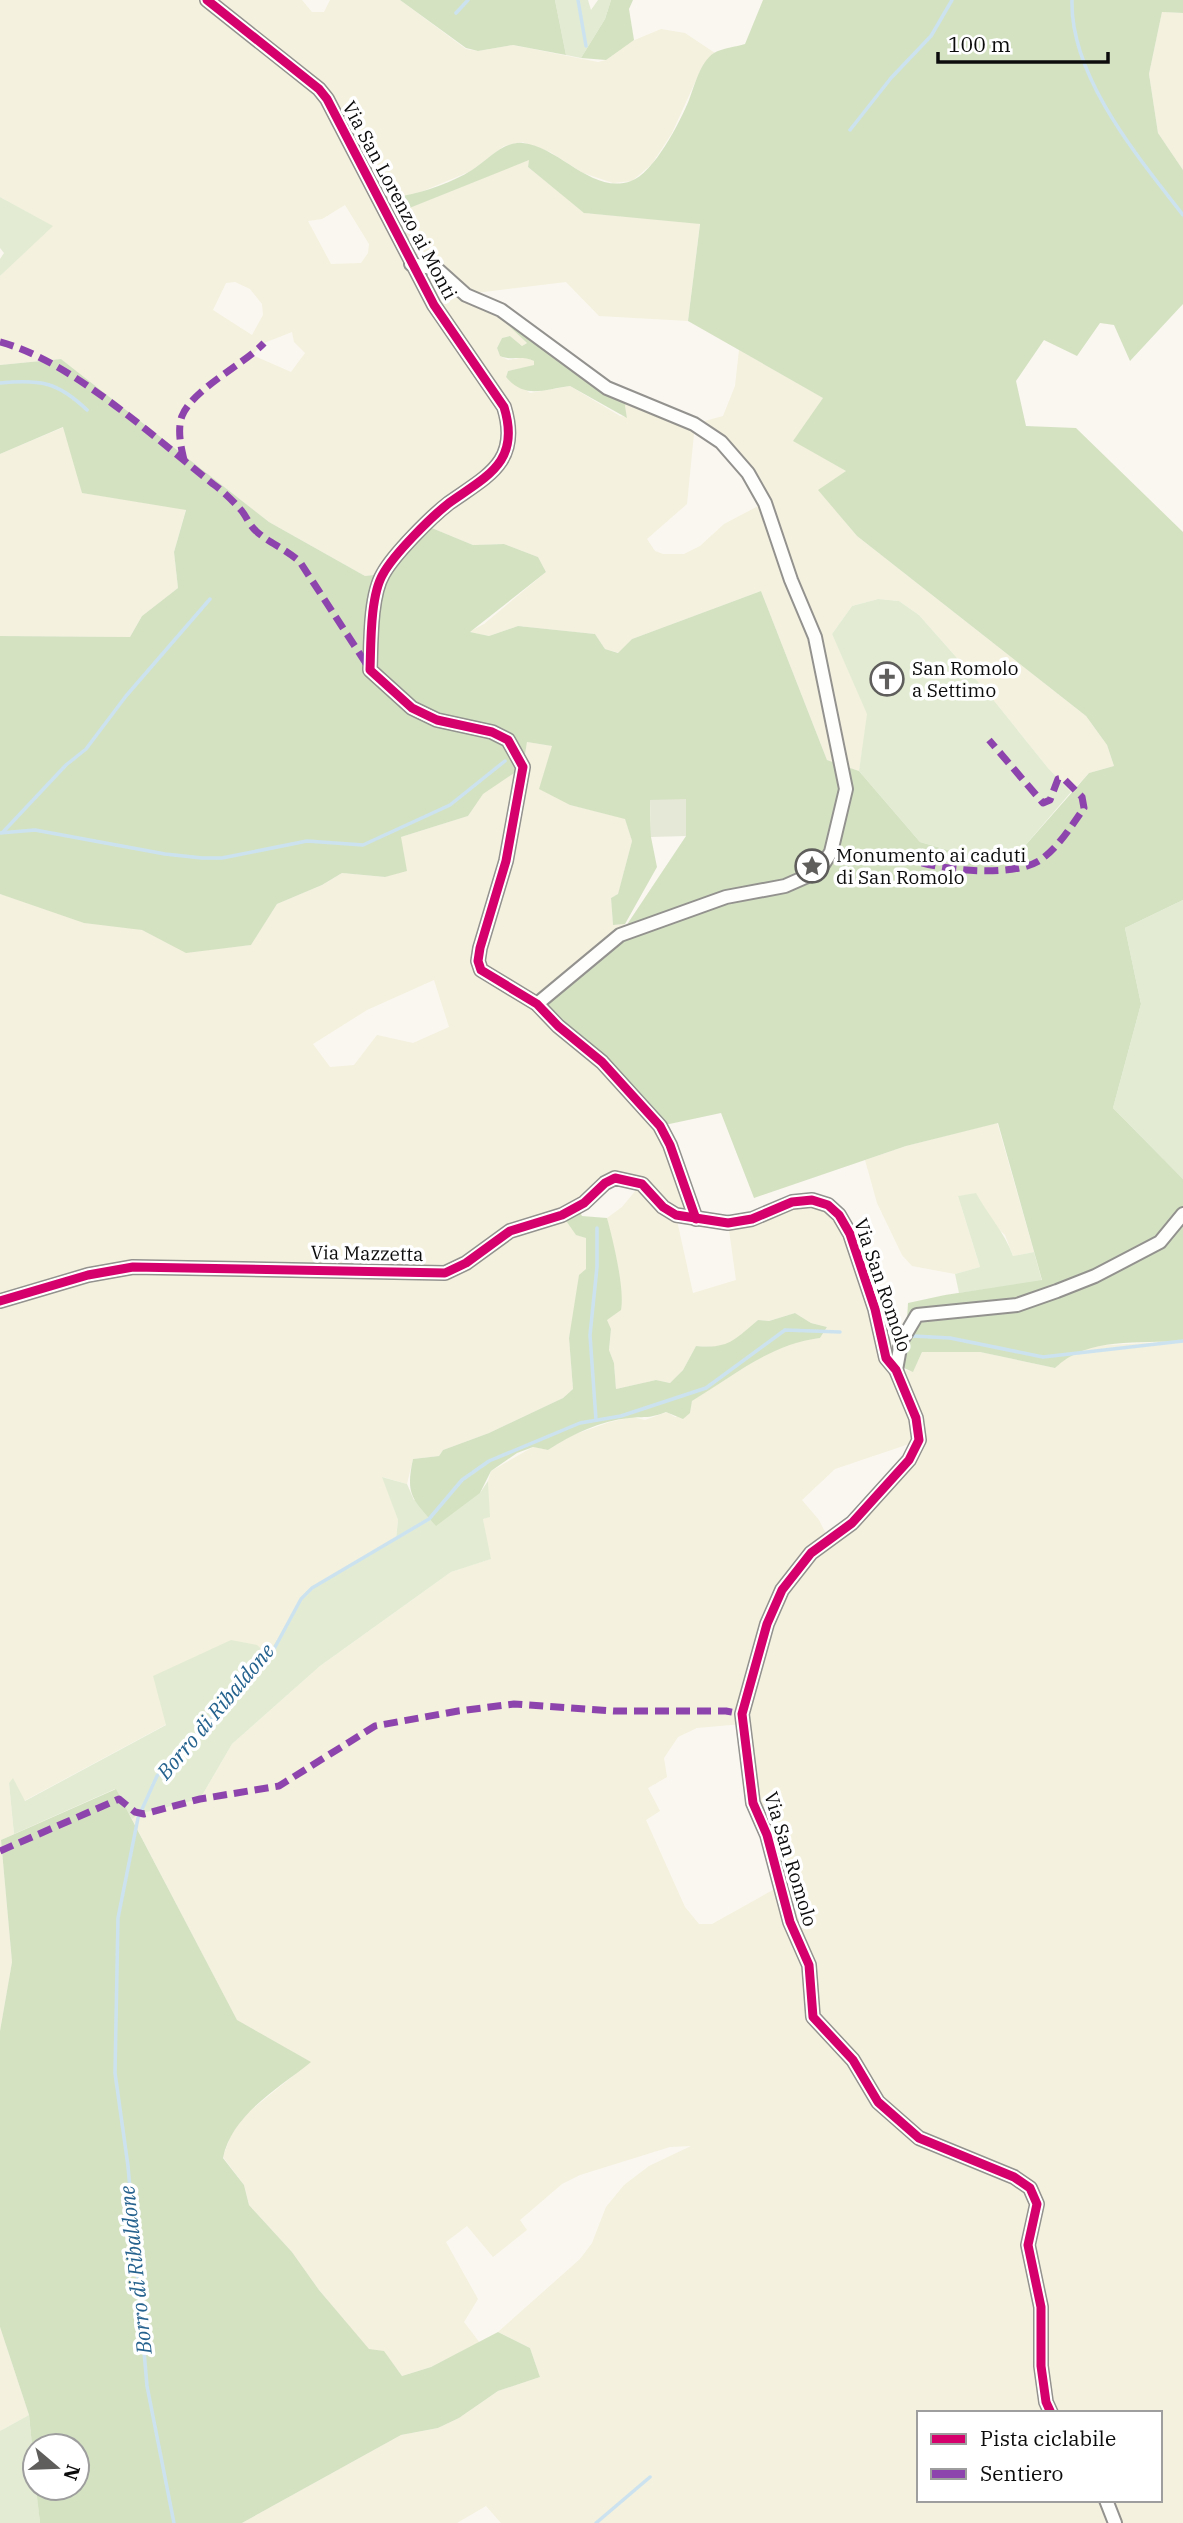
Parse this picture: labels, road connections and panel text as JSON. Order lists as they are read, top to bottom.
{
  "streets": {
    "street": ["Via San Lorenzo ai Monti", "Via Mazzetta", "Via San Romolo"]
  },
  "crossings": [
    ["Via San Lorenzo ai Monti", "Via Mazzetta"],
    ["Via San Lorenzo ai Monti", "Via San Romolo"],
    ["Via Mazzetta", "Via San Romolo"]
  ],
  "water": ["Borro di Ribaldone"],
  "places": {
    "church": ["San Romolo a Settimo"],
    "place": ["Monumento ai caduti di San Romolo"]
  },
  "legend": ["Pista ciclabile", "Sentiero"],
  "scale_bar": "100 m",
  "north": "right"
}
